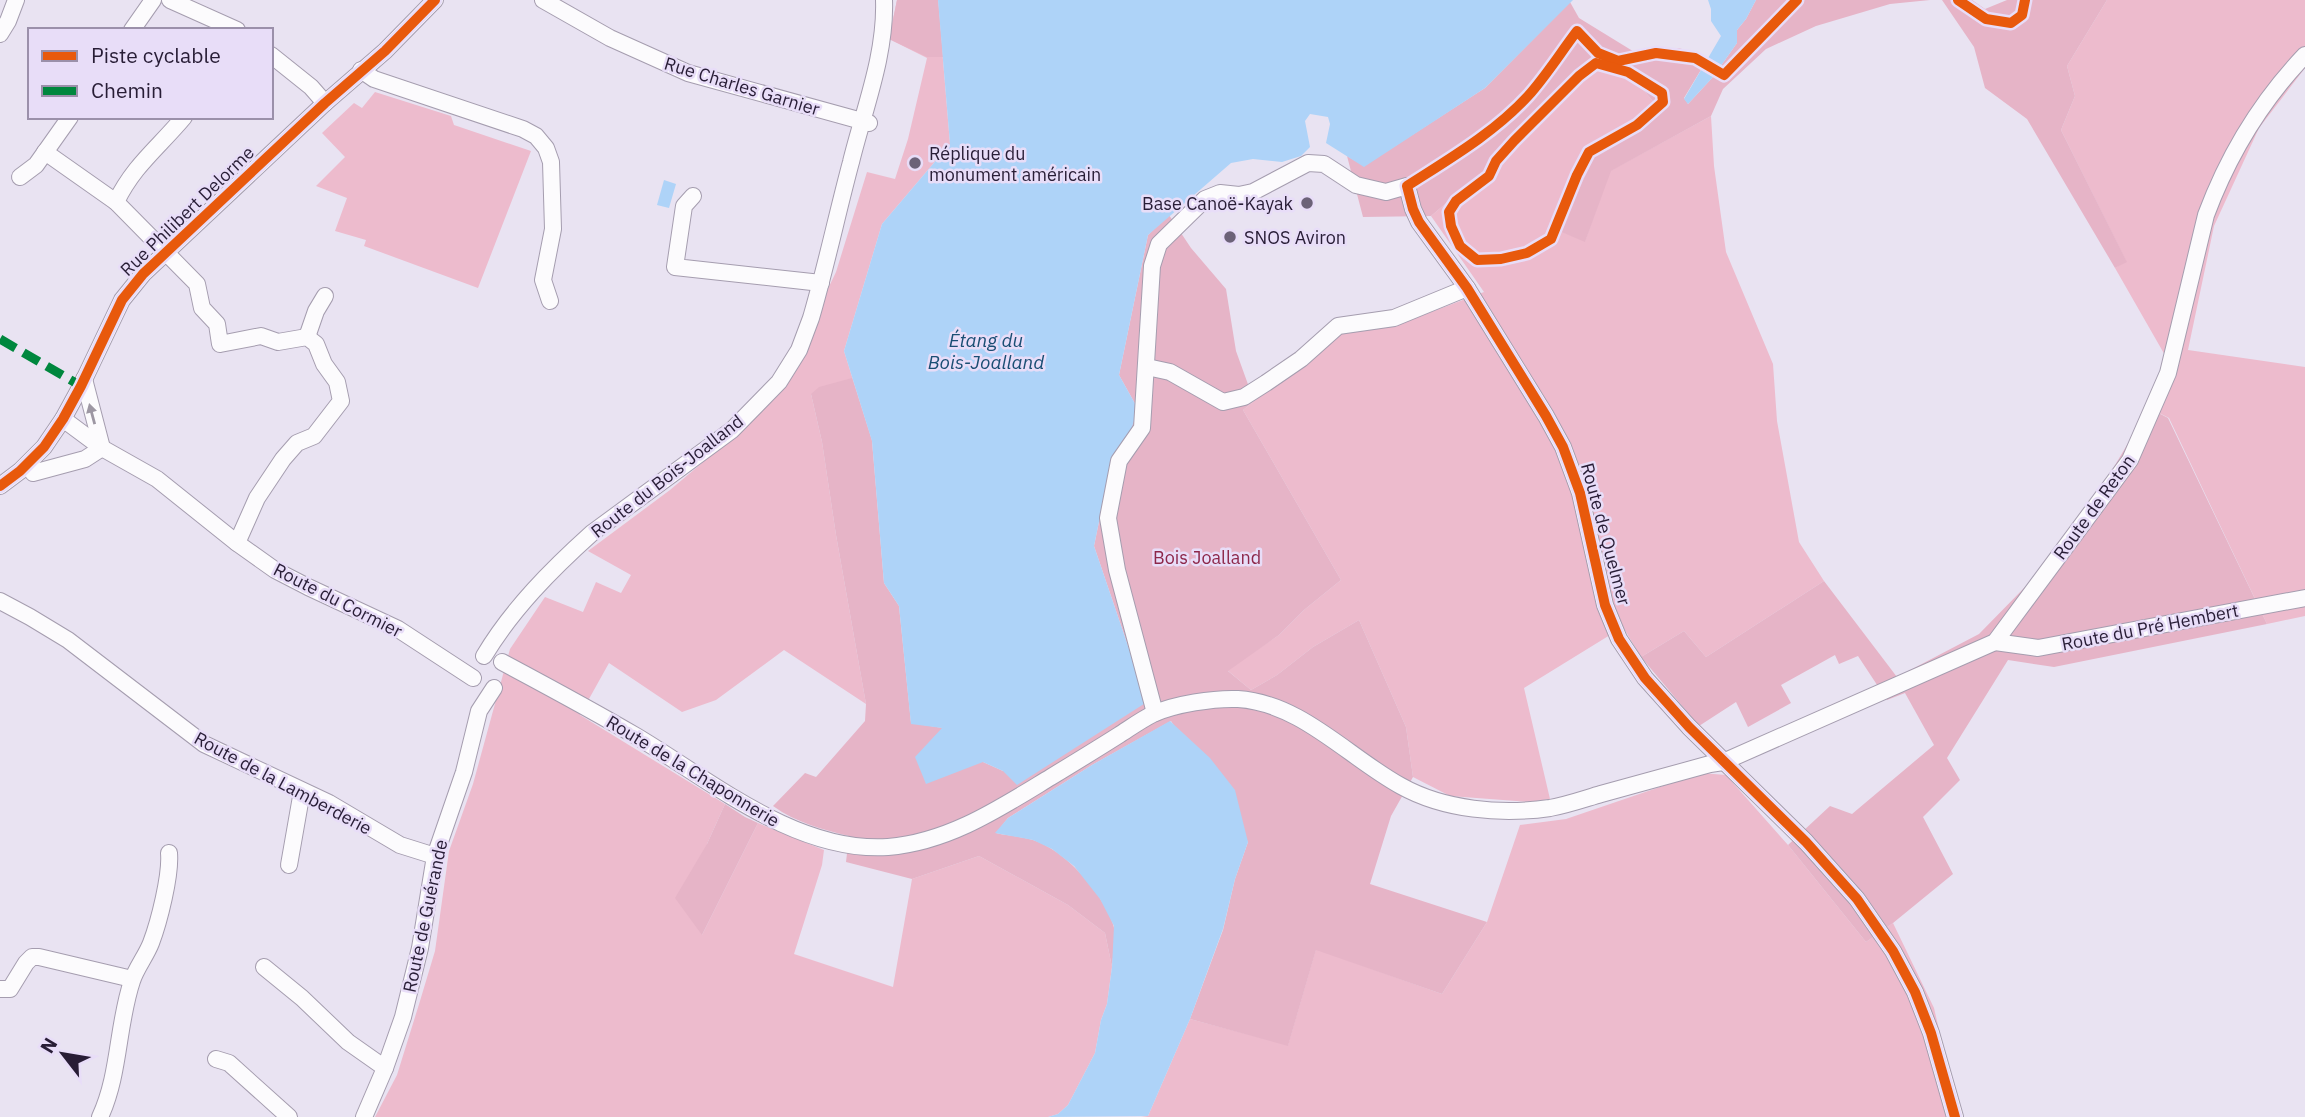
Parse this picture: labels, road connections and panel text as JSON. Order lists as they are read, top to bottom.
{
  "streets": {
    "street": [
      "Rue Charles Garnier",
      "Rue Philibert Delorme",
      "Route du Bois-Joalland",
      "Route de Reton",
      "Route de Quelmer",
      "Route du Cormier",
      "Route du Pré Hembert",
      "Route de la Chaponnerie",
      "Route de la Lamberderie",
      "Route de Guérande"
    ]
  },
  "crossings": [
    ["Rue Charles Garnier", "Route du Bois-Joalland"],
    ["Rue Philibert Delorme", "Route du Cormier"],
    ["Route du Bois-Joalland", "Route du Cormier"],
    ["Route du Bois-Joalland", "Route de la Chaponnerie"],
    ["Route du Bois-Joalland", "Route de Guérande"],
    ["Route de Reton", "Route de Quelmer"],
    ["Route de Reton", "Route du Pré Hembert"],
    ["Route de Reton", "Route de la Chaponnerie"],
    ["Route de Quelmer", "Route de la Chaponnerie"],
    ["Route du Cormier", "Route de la Chaponnerie"],
    ["Route du Cormier", "Route de Guérande"],
    ["Route de la Chaponnerie", "Route de Guérande"],
    ["Route de la Lamberderie", "Route de Guérande"]
  ],
  "water": ["Étang du Bois-Joalland"],
  "parks": ["Bois Joalland"],
  "places": ["Réplique du monument américain", "Base Canoë-Kayak", "SNOS Aviron"],
  "legend": ["Piste cyclable", "Chemin"],
  "north": "top left"
}
